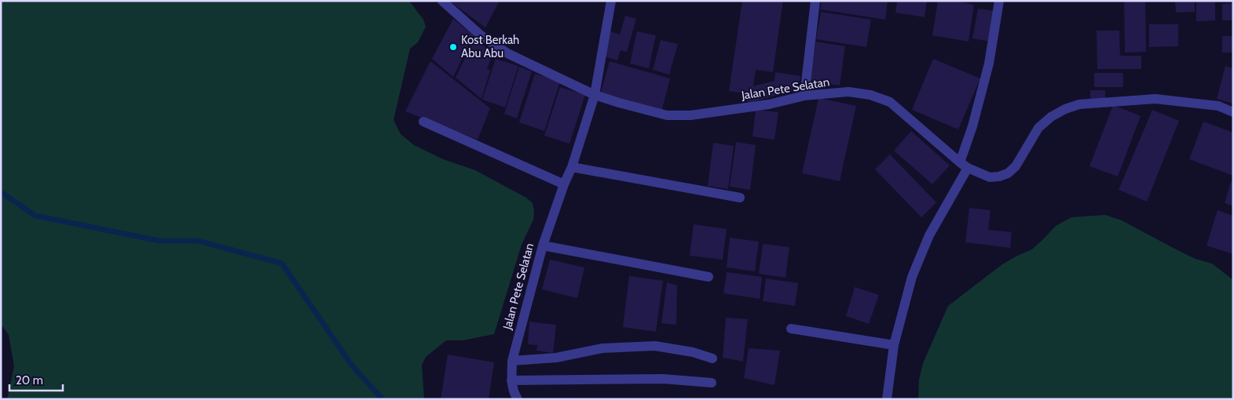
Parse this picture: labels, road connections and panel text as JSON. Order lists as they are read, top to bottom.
{
  "streets": {
    "street": ["Jalan Pete Selatan"]
  },
  "places": ["Kost Berkah Abu Abu"],
  "scale_bar": "20 m"
}
